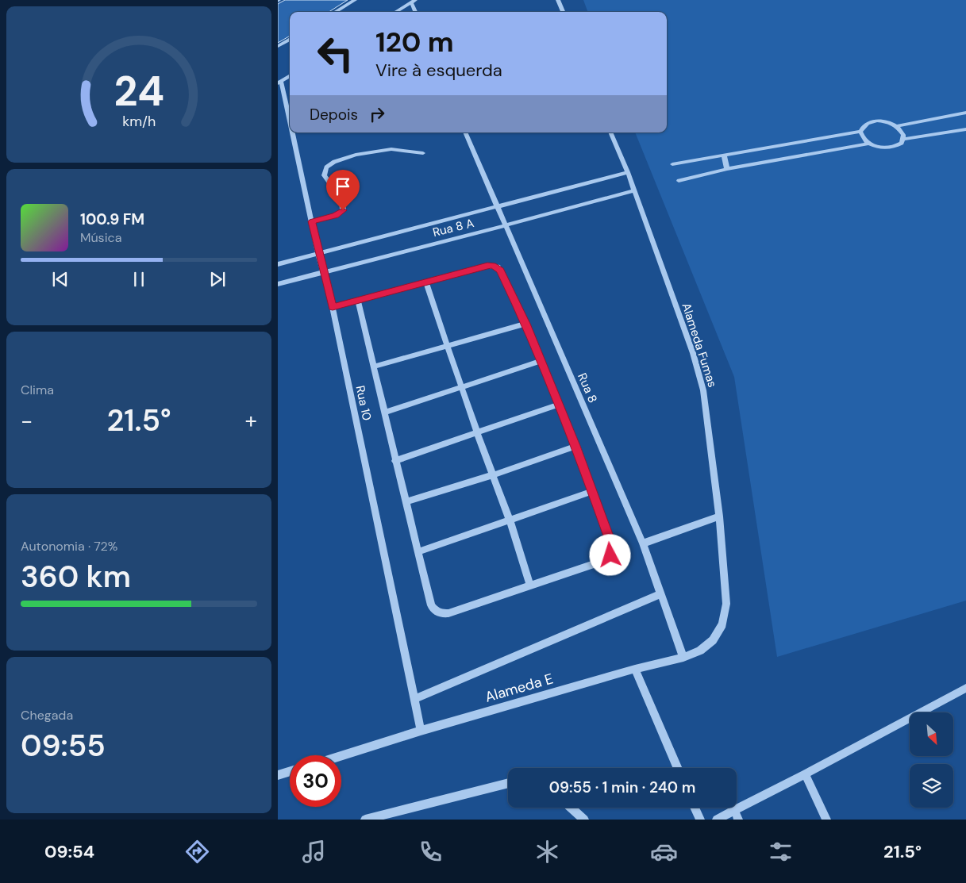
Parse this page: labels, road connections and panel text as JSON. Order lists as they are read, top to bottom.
{
  "streets": {
    "street": [
      "Rua 8 A",
      "Alameda Fumas",
      "Rua 8",
      "Rua 10",
      "Alameda E"
    ]
  },
  "crossings": [
    ["Rua 8 A", "Alameda Fumas"],
    ["Rua 8 A", "Rua 8"],
    ["Rua 8 A", "Rua 10"],
    ["Alameda Fumas", "Alameda E"],
    ["Rua 8", "Alameda E"],
    ["Rua 10", "Alameda E"]
  ],
  "north": "bottom right",
  "page": {
    "turn": ["120 m", "Vire à esquerda"],
    "then": "Depois",
    "song": ["100.9 FM", "Música"],
    "tile": [
      "Clima",
      ["Autonomia · 72%", "360 km"],
      ["Chegada", "09:55"]
    ],
    "heat": ["−", "21.5°", "+"],
    "limit": "30",
    "trip": "09:55 · 1 min · 240 m",
    "tabs": ["09:54", "21.5°"],
    "gauge": ["24", "km/h"]
  }
}
